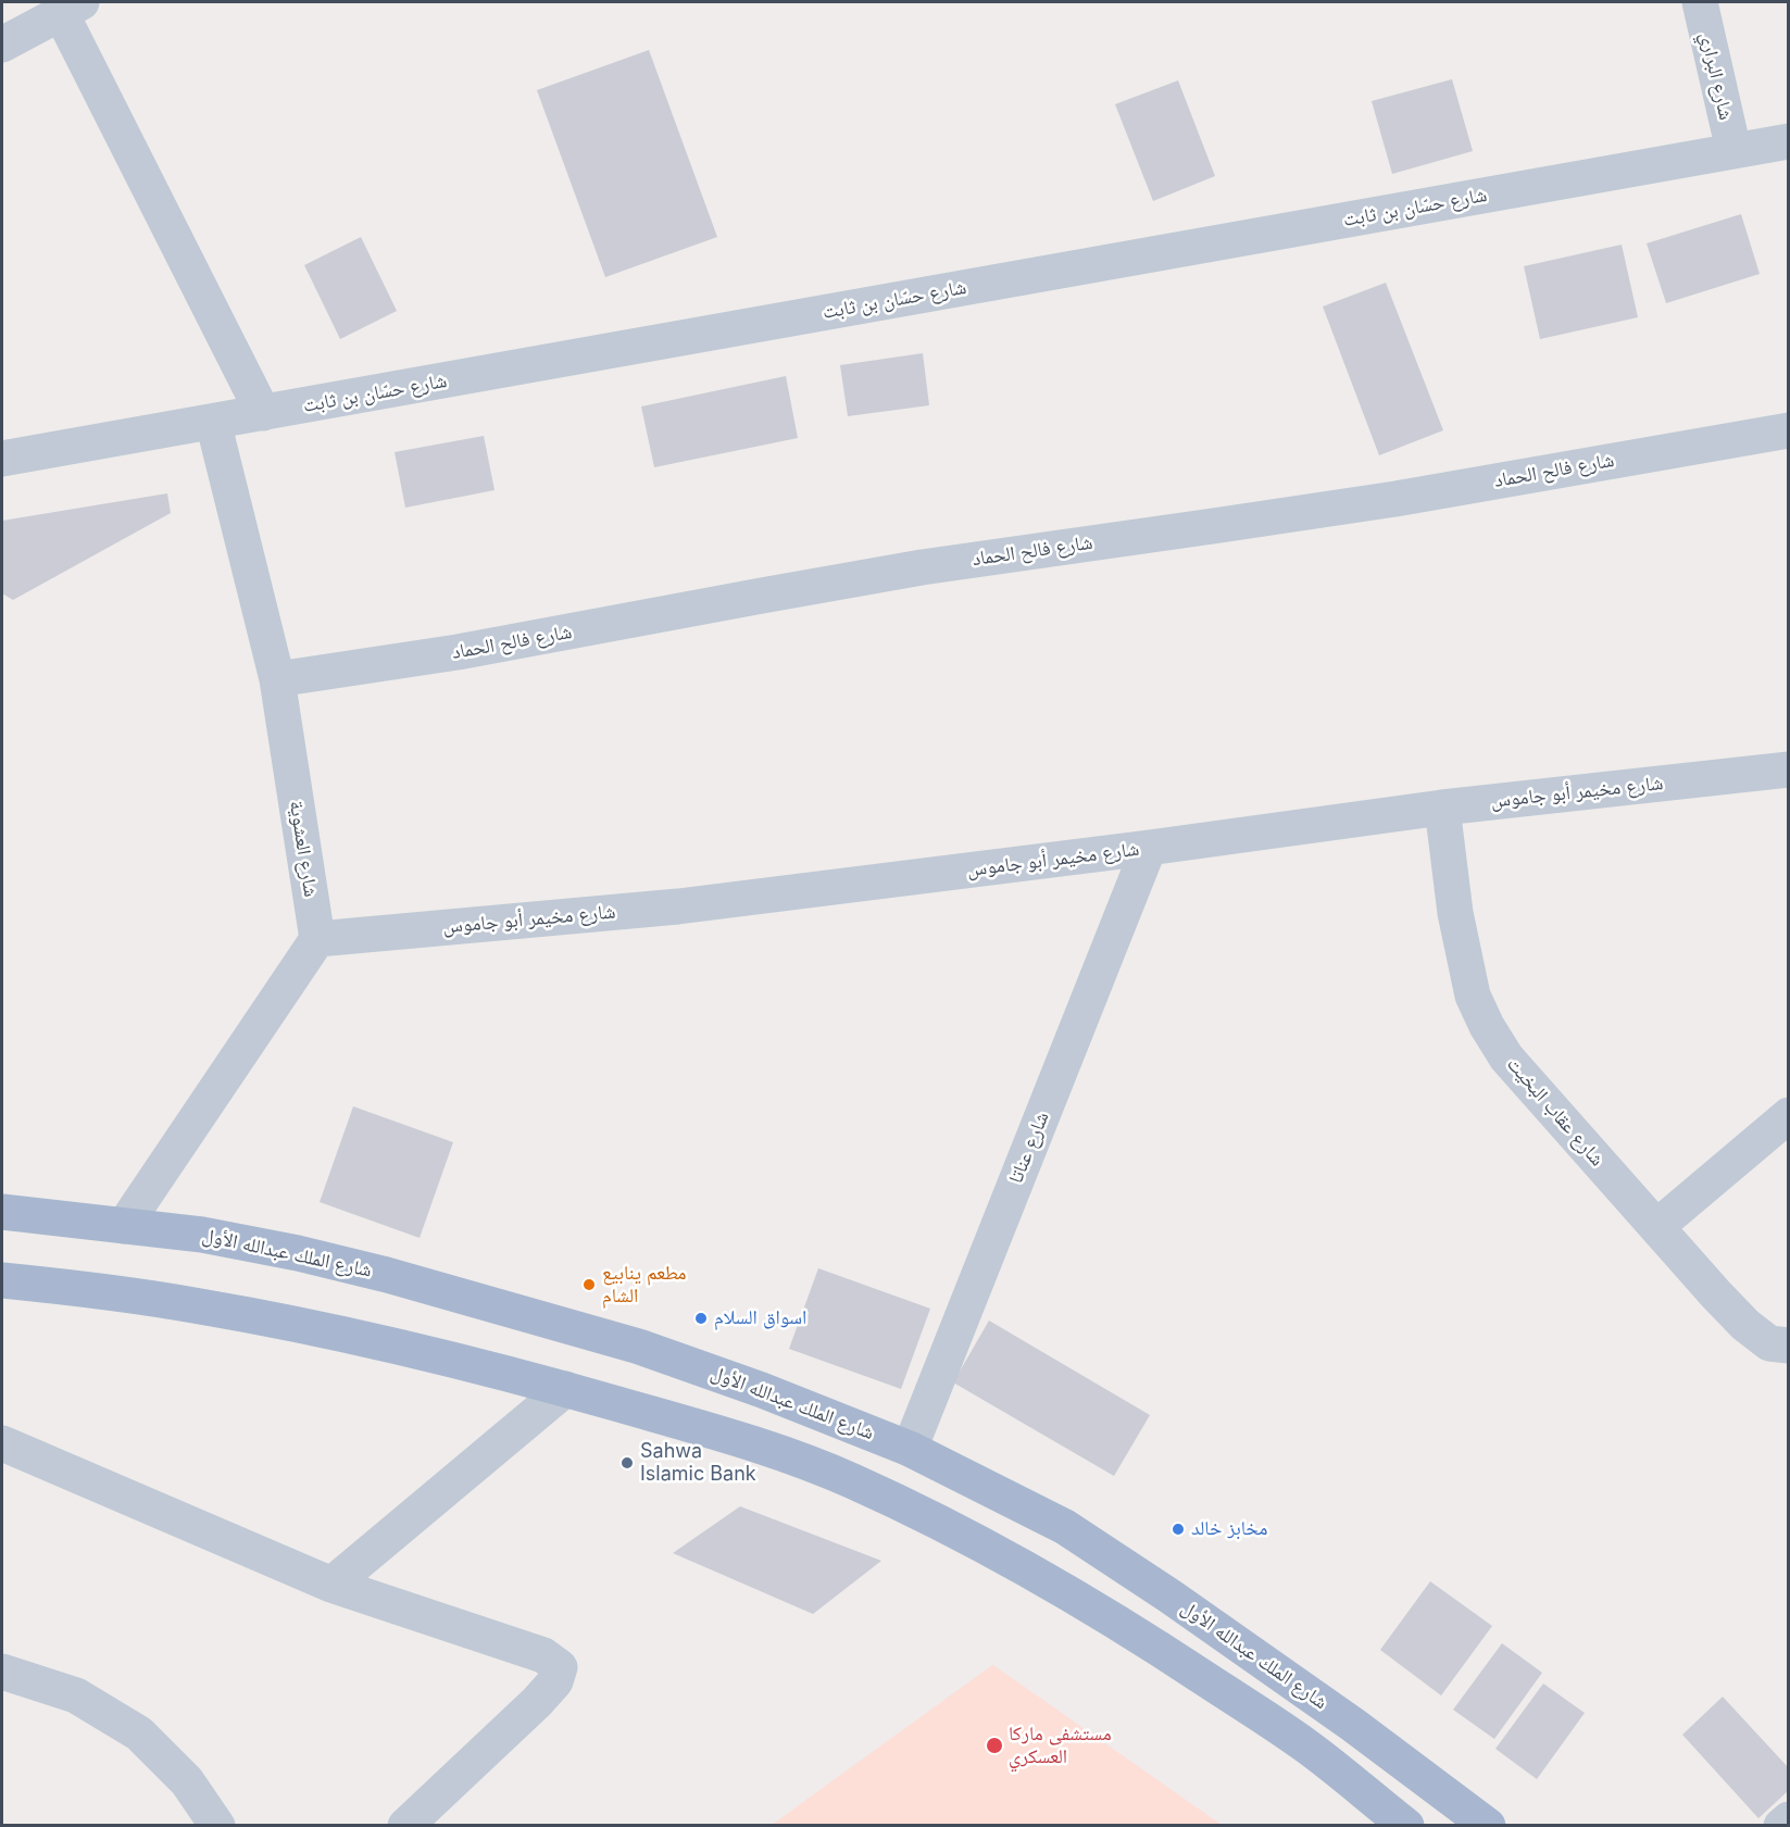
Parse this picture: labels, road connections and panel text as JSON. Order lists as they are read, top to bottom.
{
  "streets": {
    "main road": ["شارع الملك عبدالله الأول"],
    "street": [
      "شارع البراري",
      "شارع حسّان بن ثابت",
      "شارع فالح الحماد",
      "شارع مخيمر أبو جاموس",
      "شارع العشوية",
      "شارع عقاب البخيت",
      "شارع عناتا"
    ]
  },
  "crossings": [
    ["شارع البراري", "شارع حسّان بن ثابت"],
    ["شارع حسّان بن ثابت", "شارع العشوية"],
    ["شارع فالح الحماد", "شارع العشوية"],
    ["شارع مخيمر أبو جاموس", "شارع العشوية"],
    ["شارع مخيمر أبو جاموس", "شارع عقاب البخيت"],
    ["شارع مخيمر أبو جاموس", "شارع عناتا"],
    ["شارع عناتا", "شارع الملك عبدالله الأول"]
  ],
  "places": [
    "مطعم ينابيع الشام",
    "اسواق السلام",
    "Sahwa Islamic Bank",
    "مخابز خالد",
    "مستشفى ماركا العسكري"
  ]
}
